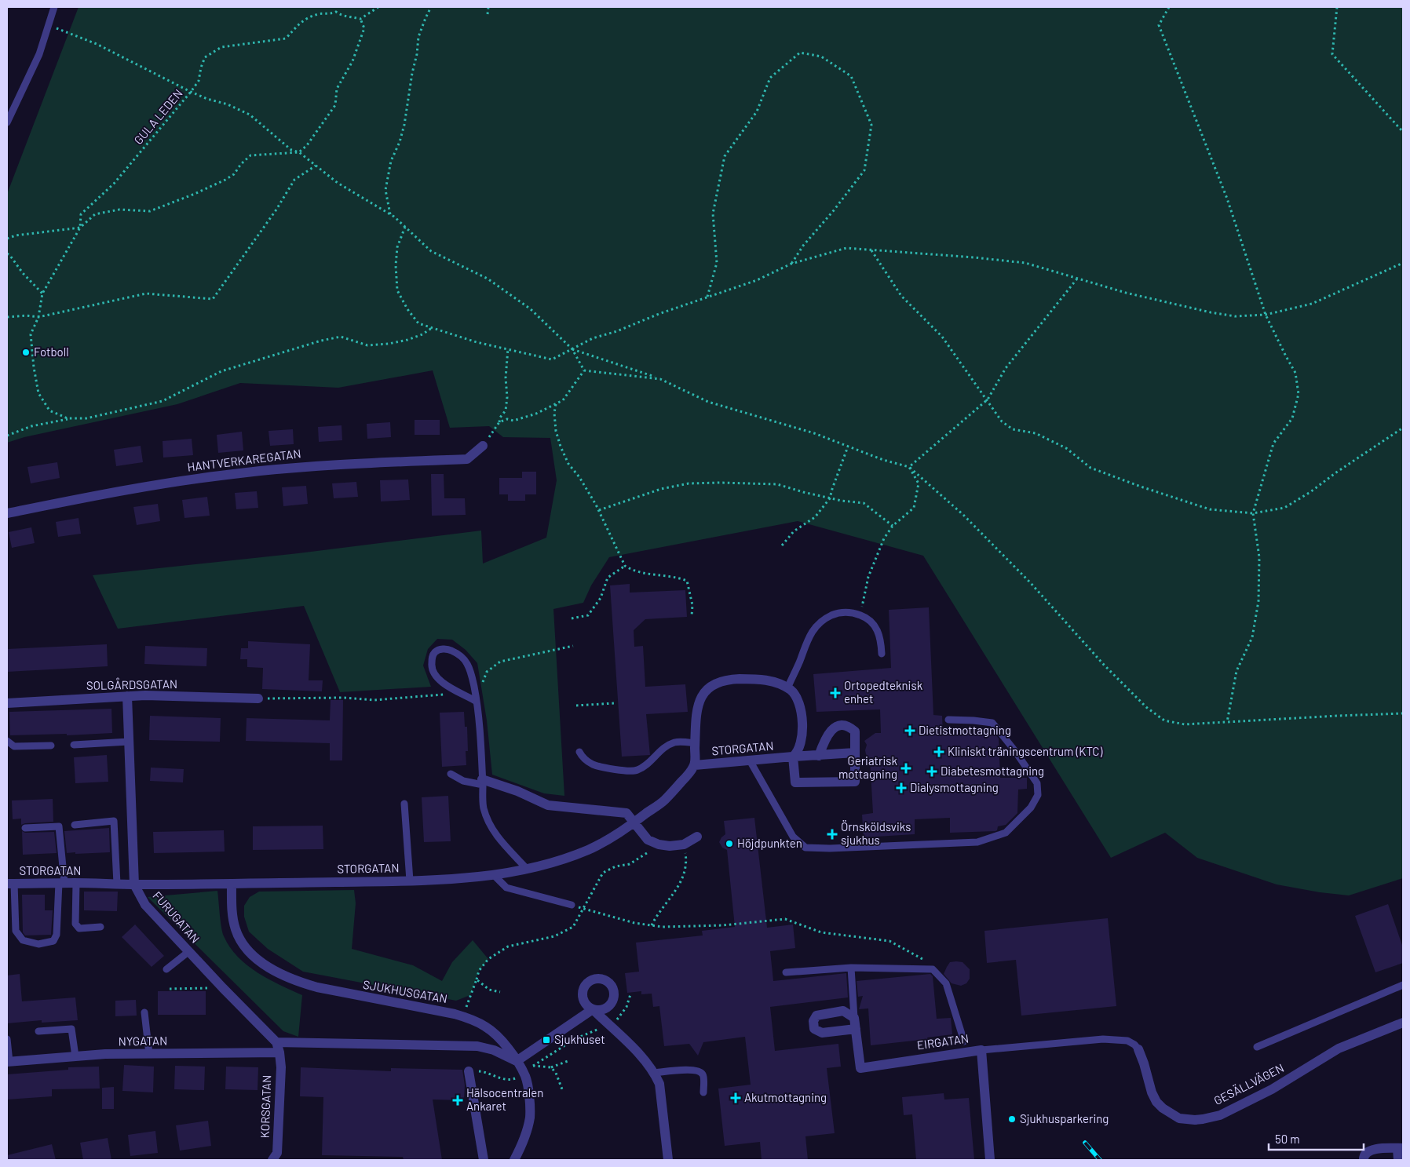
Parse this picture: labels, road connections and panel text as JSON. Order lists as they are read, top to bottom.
{
  "streets": {
    "street": [
      "HANTVERKAREGATAN",
      "SOLGÅRDSGATAN",
      "STORGATAN",
      "FURUGATAN",
      "SJUKHUSGATAN",
      "NYGATAN",
      "EIRGATAN",
      "GESÄLLVÄGEN",
      "KORSGATAN"
    ],
    "path": ["GULA LEDEN"]
  },
  "crossings": [
    ["SOLGÅRDSGATAN", "FURUGATAN"],
    ["STORGATAN", "FURUGATAN"],
    ["STORGATAN", "SJUKHUSGATAN"],
    ["FURUGATAN", "NYGATAN"],
    ["FURUGATAN", "KORSGATAN"],
    ["SJUKHUSGATAN", "NYGATAN"],
    ["NYGATAN", "KORSGATAN"]
  ],
  "places": {
    "other": ["Fotboll", "Höjdpunkten", "Sjukhusparkering"],
    "health": [
      "Ortopedteknisk enhet",
      "Dietistmottagning",
      "Kliniskt träningscentrum (KTC)",
      "Geriatrisk mottagning",
      "Diabetesmottagning",
      "Dialysmottagning",
      "Örnsköldsviks sjukhus",
      "Akutmottagning",
      "Hälsocentralen Ankaret"
    ],
    "transit": ["Sjukhuset"]
  },
  "scale_bar": "50 m"
}
